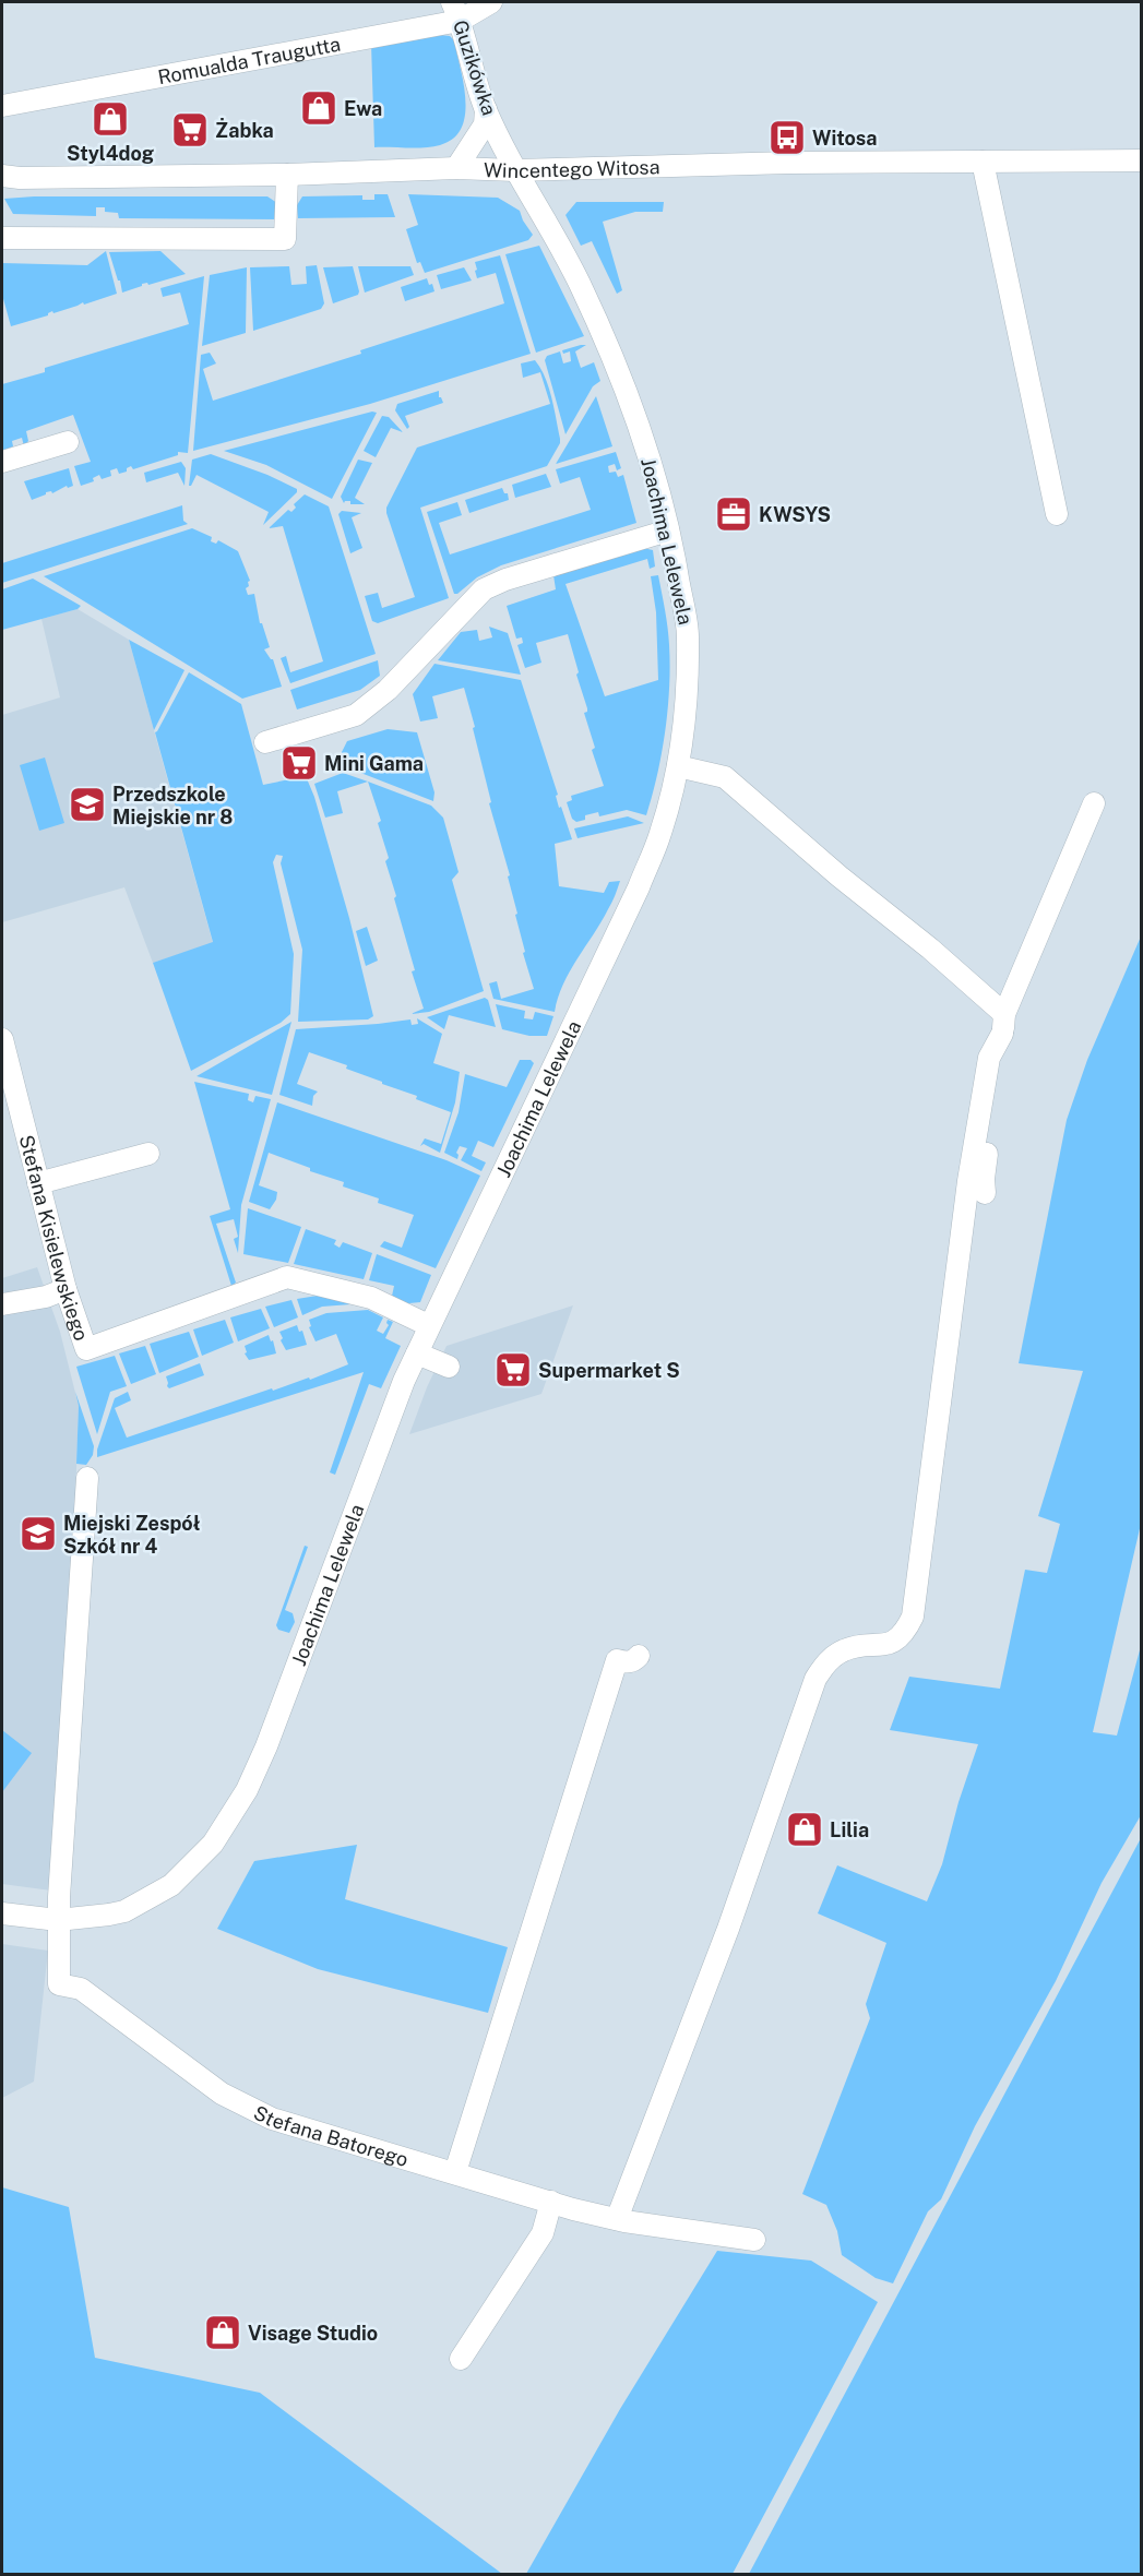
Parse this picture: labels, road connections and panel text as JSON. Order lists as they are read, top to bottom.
{
  "streets": {
    "street": [
      "Romualda Traugutta",
      "Guzikówka",
      "Wincentego Witosa",
      "Joachima Lelewela",
      "Stefana Kisielewskiego",
      "Stefana Batorego"
    ]
  },
  "crossings": [
    ["Romualda Traugutta", "Guzikówka"],
    ["Guzikówka", "Wincentego Witosa"],
    ["Guzikówka", "Joachima Lelewela"],
    ["Wincentego Witosa", "Joachima Lelewela"],
    ["Joachima Lelewela", "Stefana Kisielewskiego"],
    ["Joachima Lelewela", "Stefana Batorego"]
  ],
  "places": {
    "shop": [
      "Ewa",
      "Styl4dog",
      "Lilia",
      "Visage Studio"
    ],
    "supermarket": ["Żabka", "Mini Gama", "Supermarket S"],
    "bus stop": ["Witosa"],
    "office": ["KWSYS"],
    "school or university": ["Przedszkole Miejskie nr 8", "Miejski Zespół Szkół nr 4"]
  }
}
